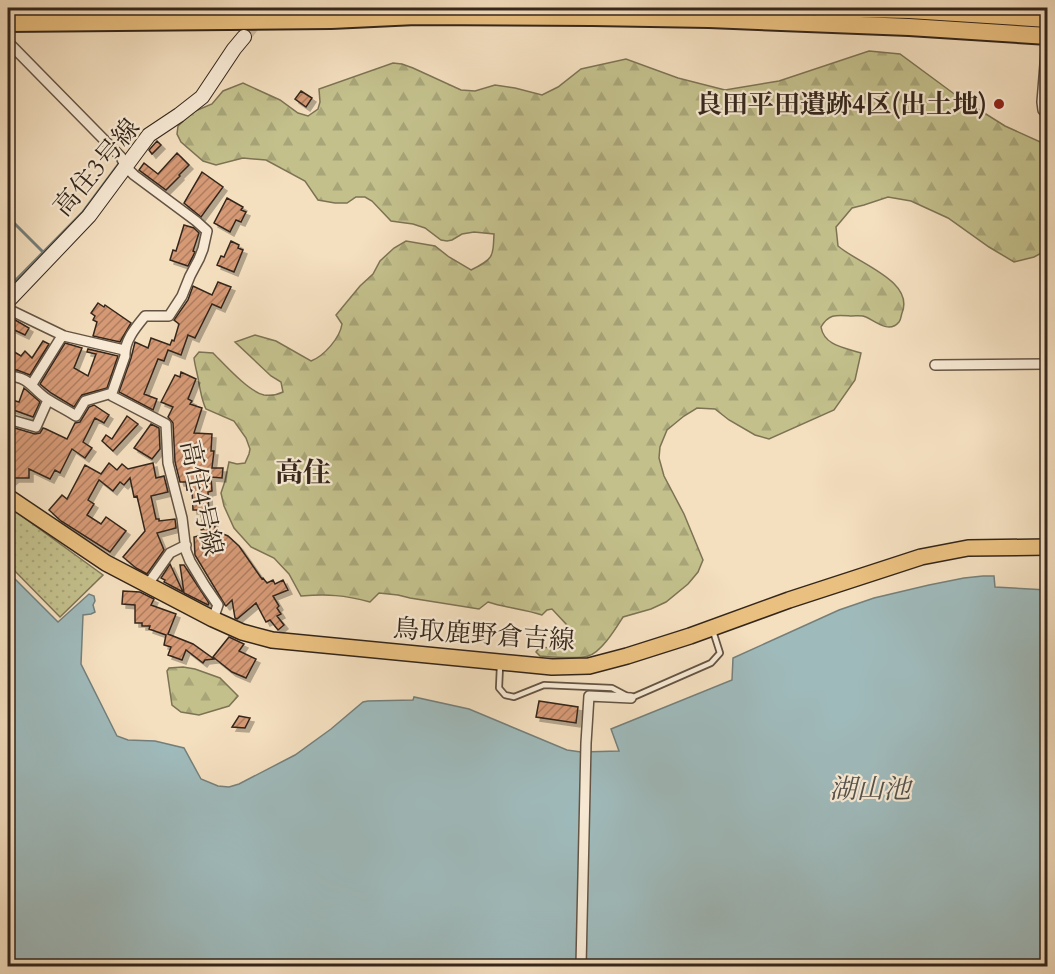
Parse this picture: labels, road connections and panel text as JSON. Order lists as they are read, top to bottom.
{
  "streets": {
    "main road": ["鳥取鹿野倉吉線"],
    "street": ["高住3号線", "高住4号線"]
  },
  "crossings": [
    ["高住4号線", "鳥取鹿野倉吉線"]
  ],
  "districts": ["高住"],
  "water": ["湖山池"],
  "places": ["良田平田遺跡4区(出土地)"]
}
